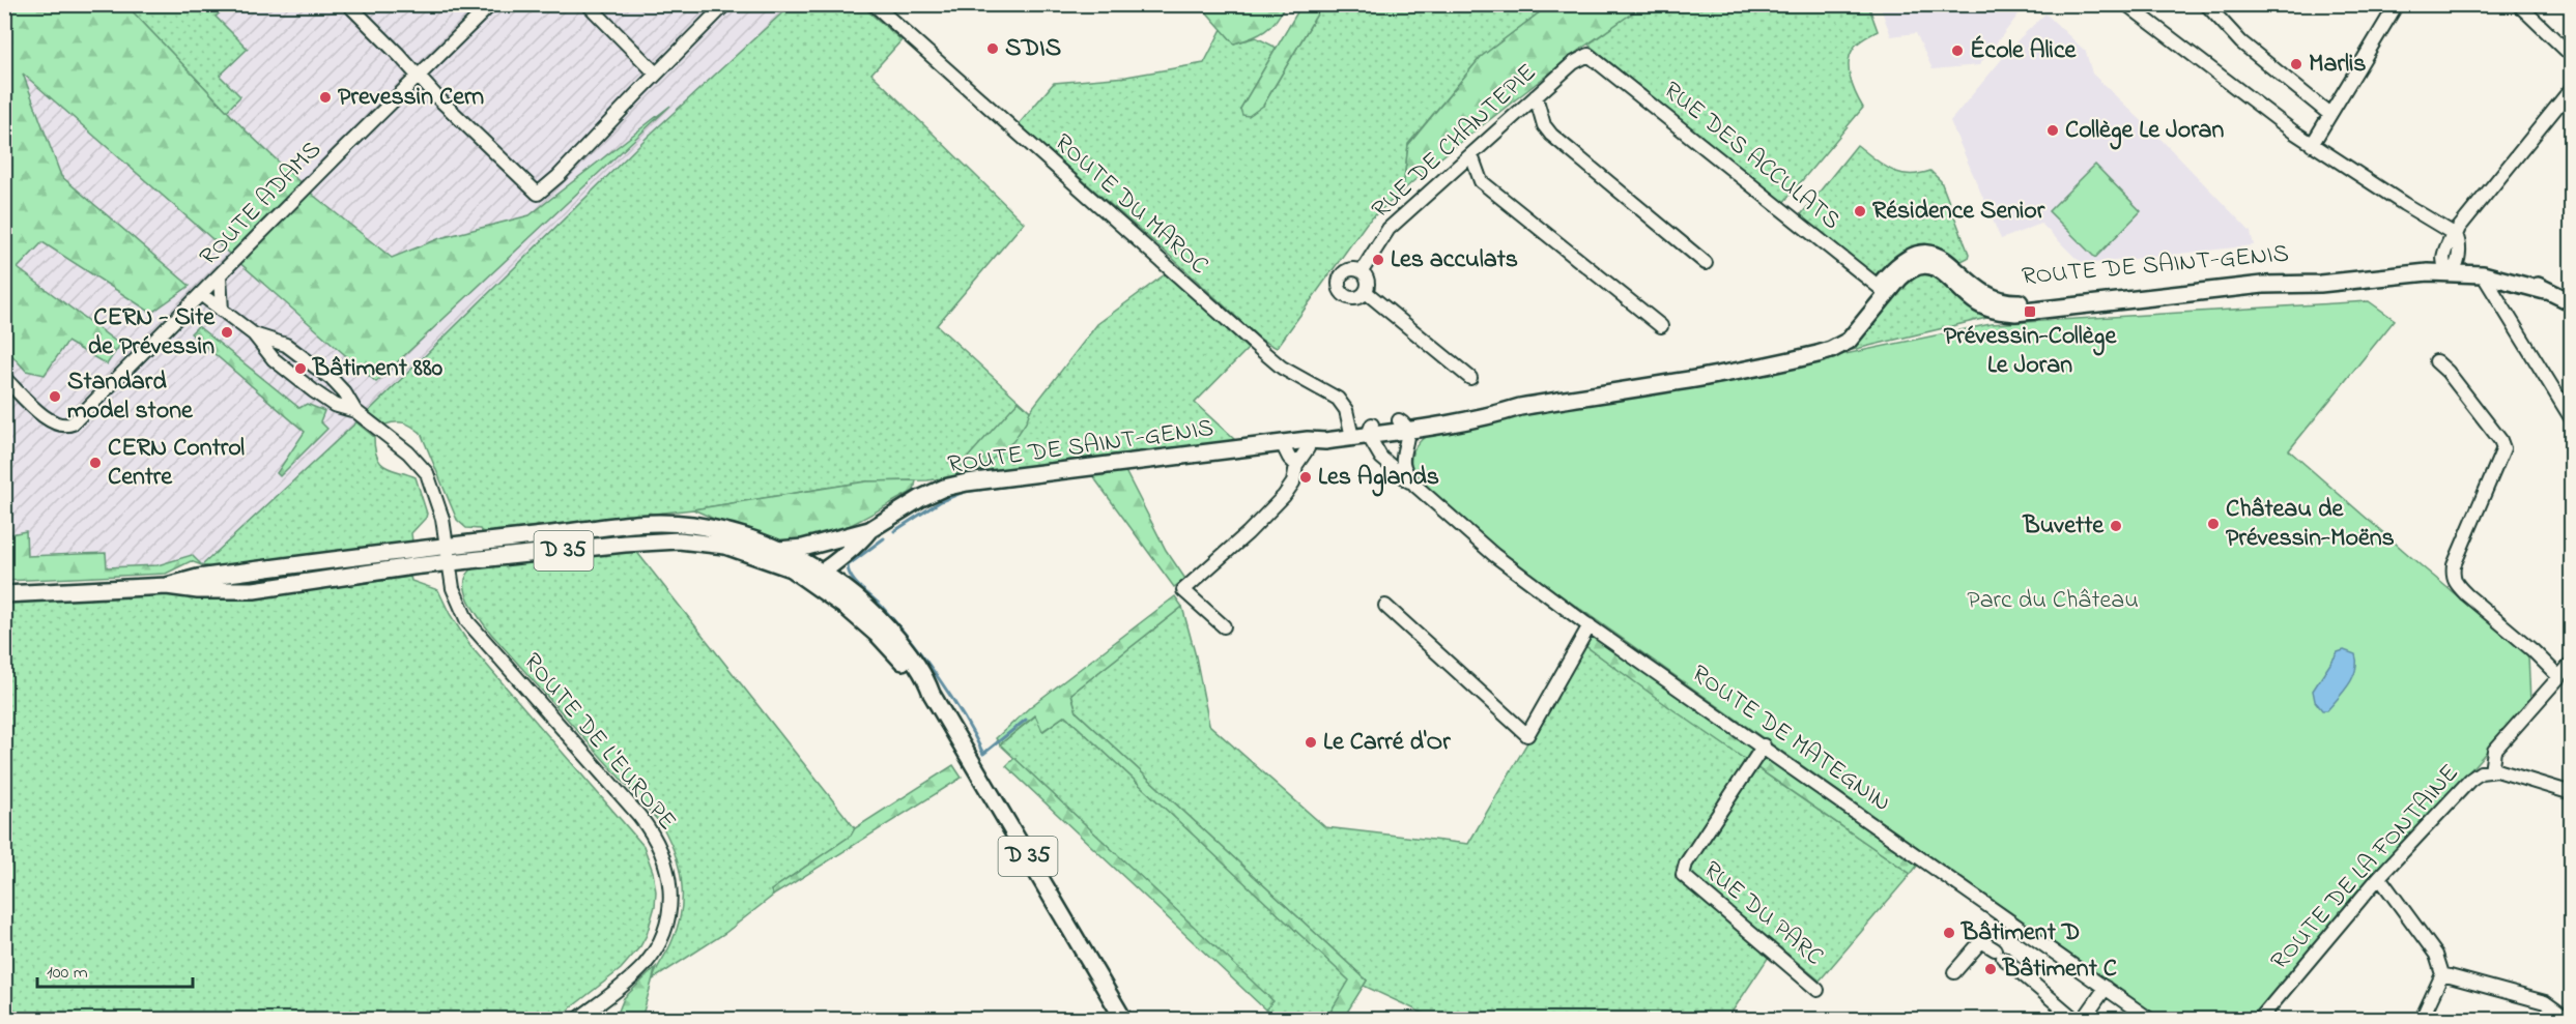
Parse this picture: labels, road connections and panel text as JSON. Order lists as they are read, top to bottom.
{
  "streets": {
    "main road": ["ROUTE DE SAINT-GENIS", "D 35"],
    "street": [
      "RUE DE CHANTEPIE",
      "RUE DES ACCULATS",
      "ROUTE ADAMS",
      "ROUTE DU MAROC",
      "ROUTE DE MATEGNIN",
      "ROUTE DE L'EUROPE",
      "ROUTE DE LA FONTAINE",
      "RUE DU PARC"
    ]
  },
  "crossings": [
    ["RUE DE CHANTEPIE", "RUE DES ACCULATS"],
    ["RUE DES ACCULATS", "ROUTE DE SAINT-GENIS"],
    ["ROUTE DU MAROC", "ROUTE DE SAINT-GENIS"],
    ["ROUTE DU MAROC", "ROUTE DE MATEGNIN"],
    ["ROUTE DE SAINT-GENIS", "D 35"],
    ["ROUTE DE SAINT-GENIS", "ROUTE DE MATEGNIN"],
    ["D 35", "ROUTE DE L'EUROPE"],
    ["ROUTE DE MATEGNIN", "RUE DU PARC"]
  ],
  "parks": ["Parc du Château"],
  "places": {
    "other": [
      "SDIS",
      "École Alice",
      "Marlis",
      "Prevessin Cern",
      "Collège Le Joran",
      "Résidence Senior",
      "Les acculats",
      "CERN - Site de Prévessin",
      "Bâtiment 880",
      "Standard model stone",
      "CERN Control Centre",
      "Les Aglands",
      "Château de Prévessin-Moëns",
      "Buvette",
      "Le Carré d'Or",
      "Bâtiment D",
      "Bâtiment C"
    ],
    "transit": ["Prévessin-Collège Le Joran"]
  },
  "scale_bar": "100 m"
}
